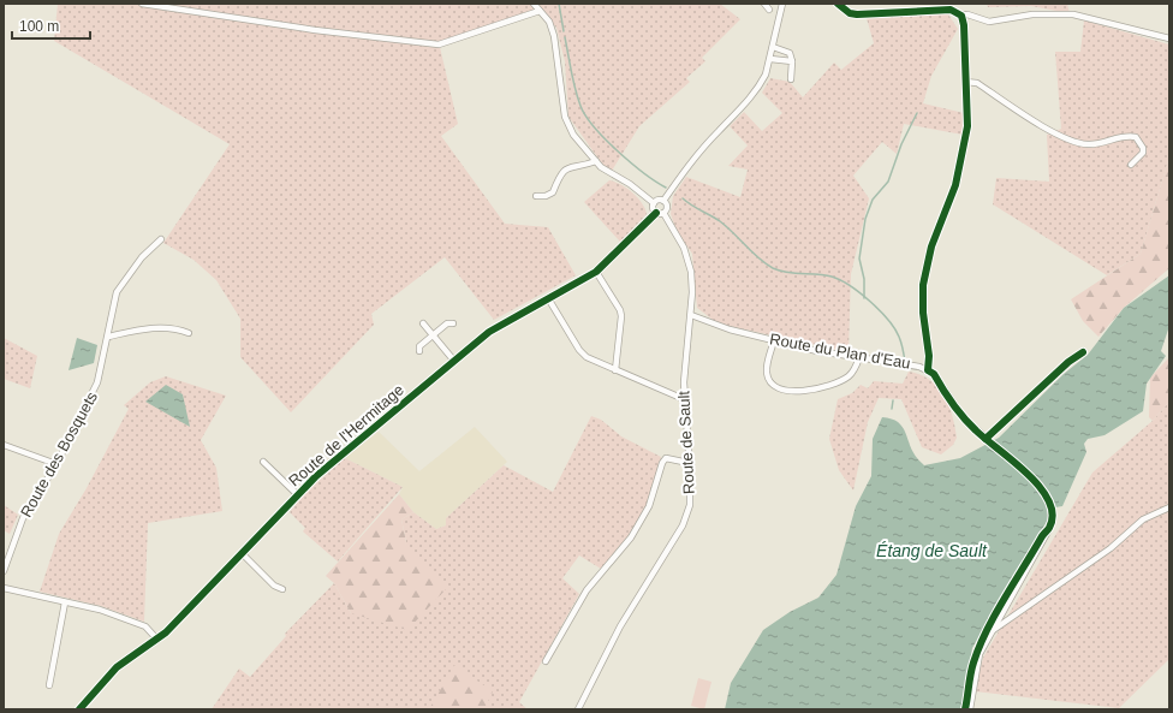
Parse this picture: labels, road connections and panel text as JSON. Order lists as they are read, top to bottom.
{
  "streets": {
    "street": [
      "Route du Plan d'Eau",
      "Route de l'Hermitage",
      "Route de Sault",
      "Route des Bosquets"
    ]
  },
  "crossings": [
    ["Route du Plan d'Eau", "Route de Sault"],
    ["Route de l'Hermitage", "Route de Sault"]
  ],
  "water": ["Étang de Sault"],
  "scale_bar": "100 m"
}
